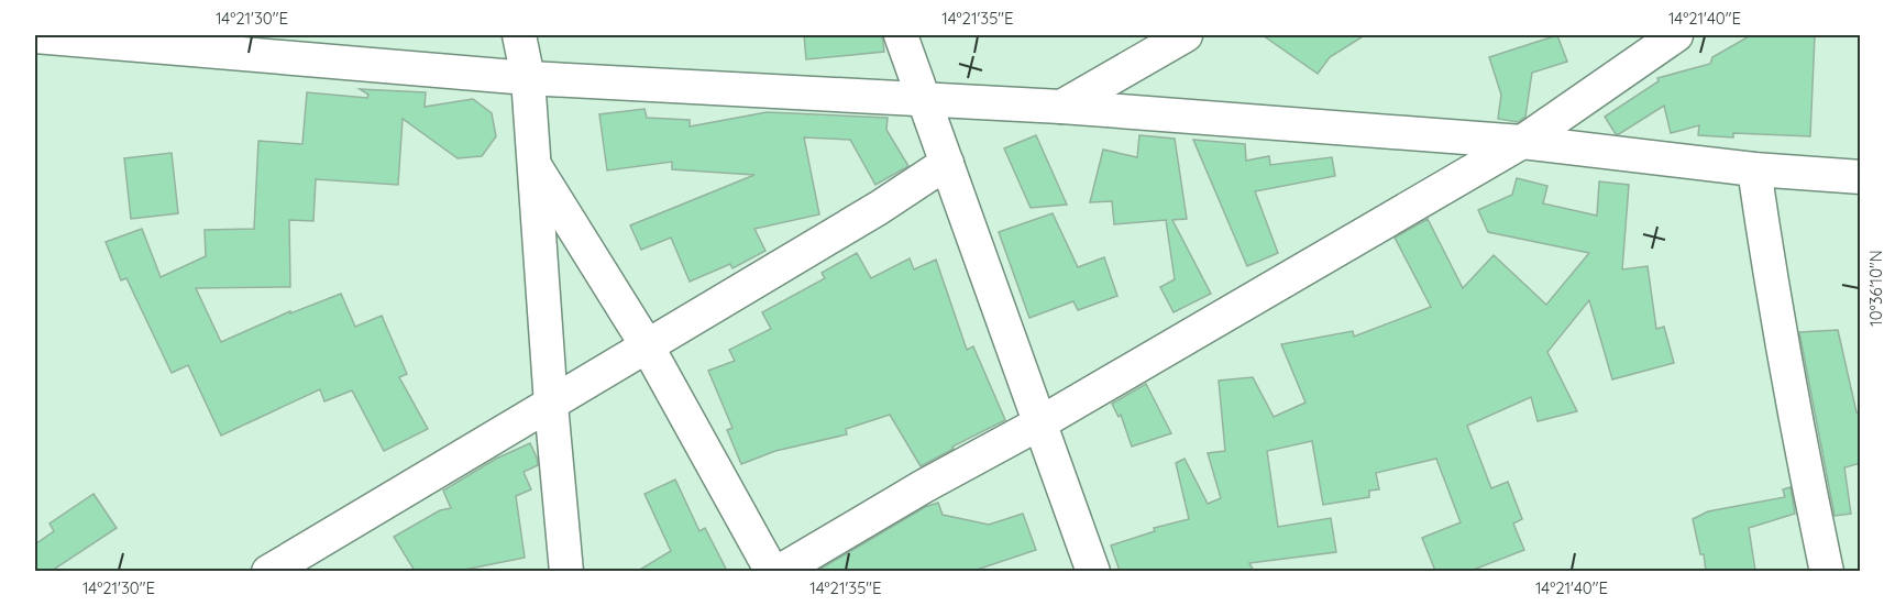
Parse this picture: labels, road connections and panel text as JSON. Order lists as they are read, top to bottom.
{
  "coordinates": [
    "14°21'30\"E",
    "14°21'35\"E",
    "14°21'40\"E",
    "10°36'10\"N"
  ]
}
